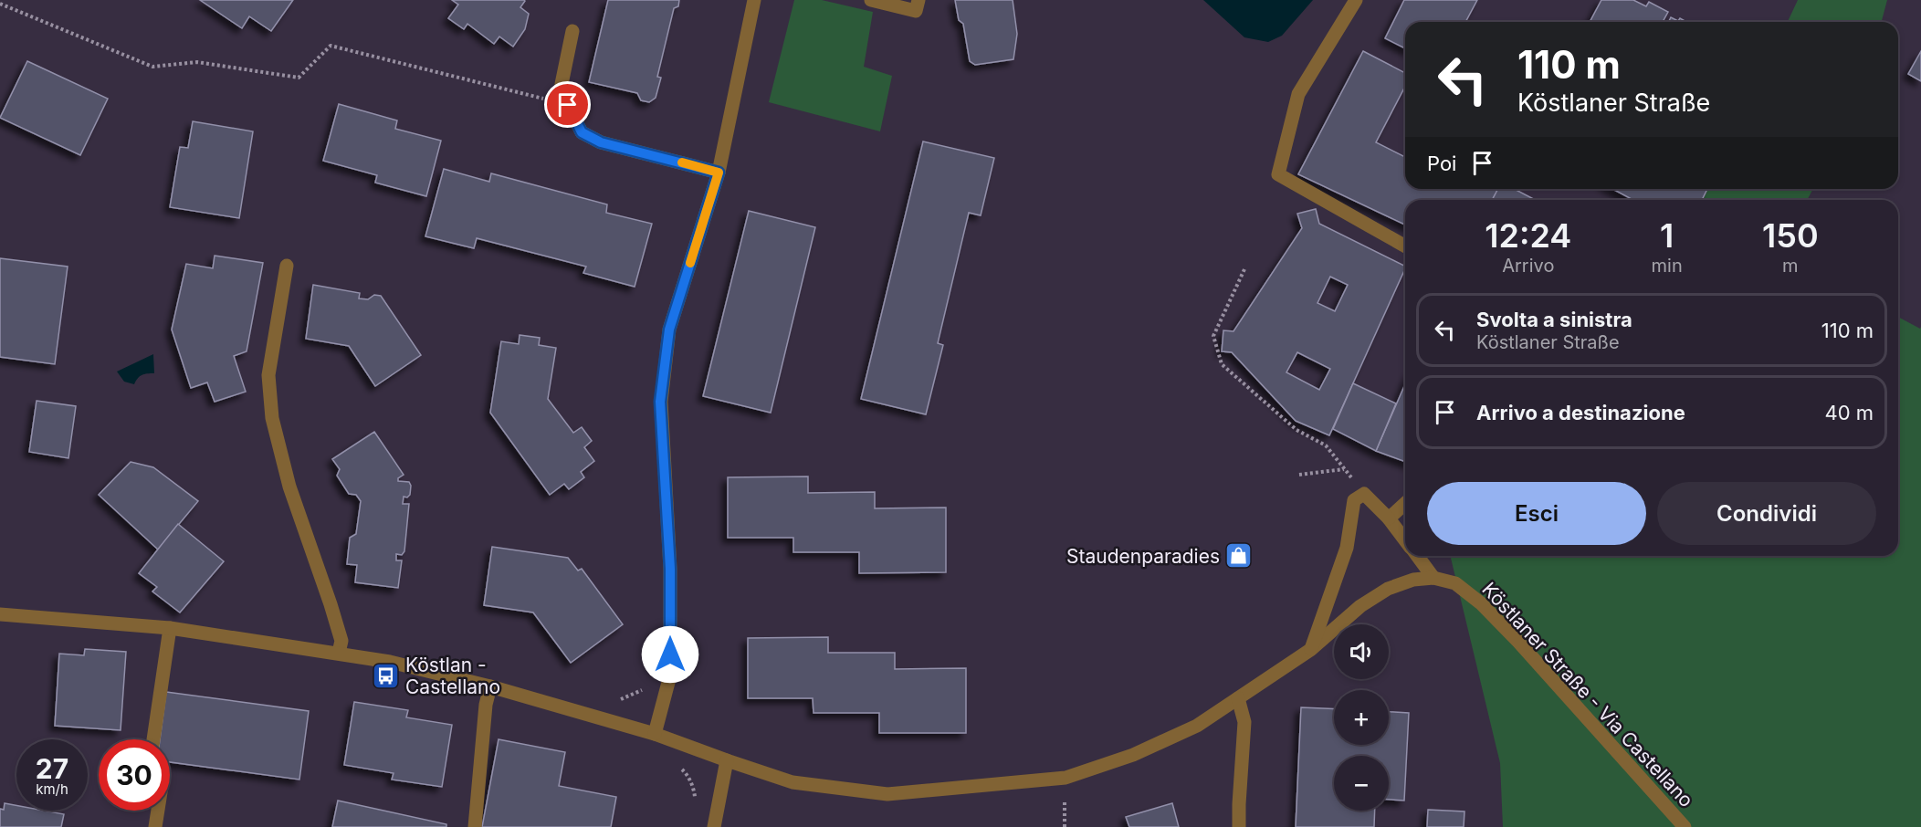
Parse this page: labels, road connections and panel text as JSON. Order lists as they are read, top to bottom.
{
  "streets": {
    "street": ["Köstlaner Straße - Via Castellano"]
  },
  "places": {
    "shop": ["Staudenparadies"],
    "bus stop": ["Köstlan - Castellano"]
  },
  "page": {
    "turn": ["110 m", "Köstlaner Straße"],
    "then": "Poi",
    "eta": [
      "12:24",
      "Arrivo",
      "1",
      "min",
      "150",
      "m"
    ],
    "list": [
      {
        "name": "Svolta a sinistra",
        "note": "Köstlaner Straße",
        "value": "110 m"
      },
      {
        "name": "Arrivo a destinazione",
        "value": "40 m"
      }
    ],
    "buttons": ["Esci", "Condividi"],
    "map_buttons": ["+", "−"],
    "speed": "27 km/h",
    "limit": "30"
  }
}
